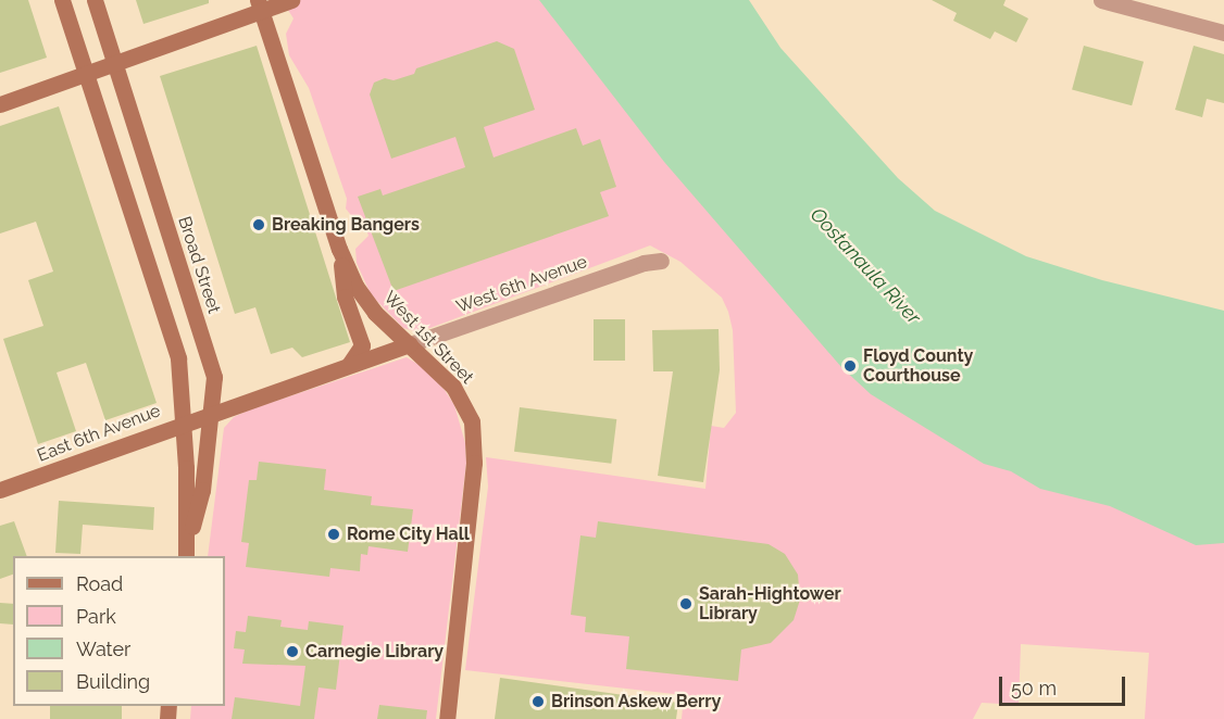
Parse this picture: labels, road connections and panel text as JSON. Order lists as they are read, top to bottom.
{
  "streets": {
    "street": [
      "Broad Street",
      "West 6th Avenue",
      "West 1st Street",
      "East 6th Avenue"
    ]
  },
  "crossings": [
    ["Broad Street", "West 6th Avenue"],
    ["Broad Street", "East 6th Avenue"],
    ["West 6th Avenue", "West 1st Street"],
    ["West 6th Avenue", "East 6th Avenue"]
  ],
  "water": ["Oostanaula River"],
  "places": [
    "Breaking Bangers",
    "Floyd County Courthouse",
    "Rome City Hall",
    "Sarah-Hightower Library",
    "Carnegie Library",
    "Brinson Askew Berry"
  ],
  "legend": [
    "Road",
    "Park",
    "Water",
    "Building"
  ],
  "scale_bar": "50 m"
}
